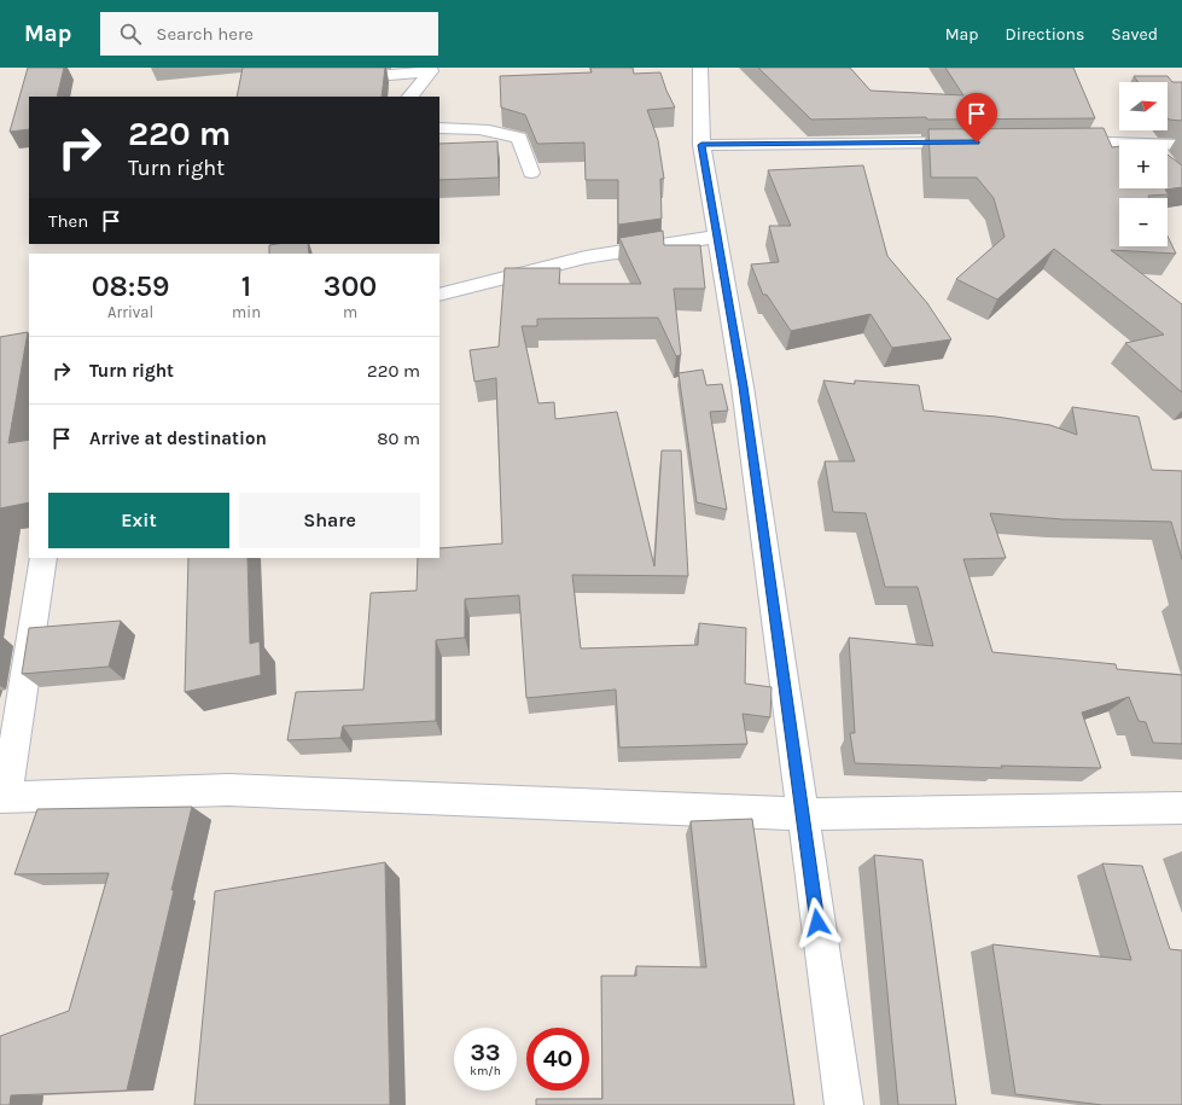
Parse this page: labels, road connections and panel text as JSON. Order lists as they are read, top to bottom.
{
  "north": "right",
  "page": {
    "header": "Map",
    "search": "Search here",
    "nav": ["Map", "Directions", "Saved"],
    "map_buttons": ["+", "−"],
    "turn": ["220 m", "Turn right"],
    "then": "Then",
    "eta": [
      "08:59",
      "Arrival",
      "1",
      "min",
      "300",
      "m"
    ],
    "list": [
      {
        "name": "Turn right",
        "value": "220 m"
      },
      {
        "name": "Arrive at destination",
        "value": "80 m"
      }
    ],
    "buttons": ["Exit", "Share"],
    "speed": "33 km/h",
    "limit": "40"
  }
}
